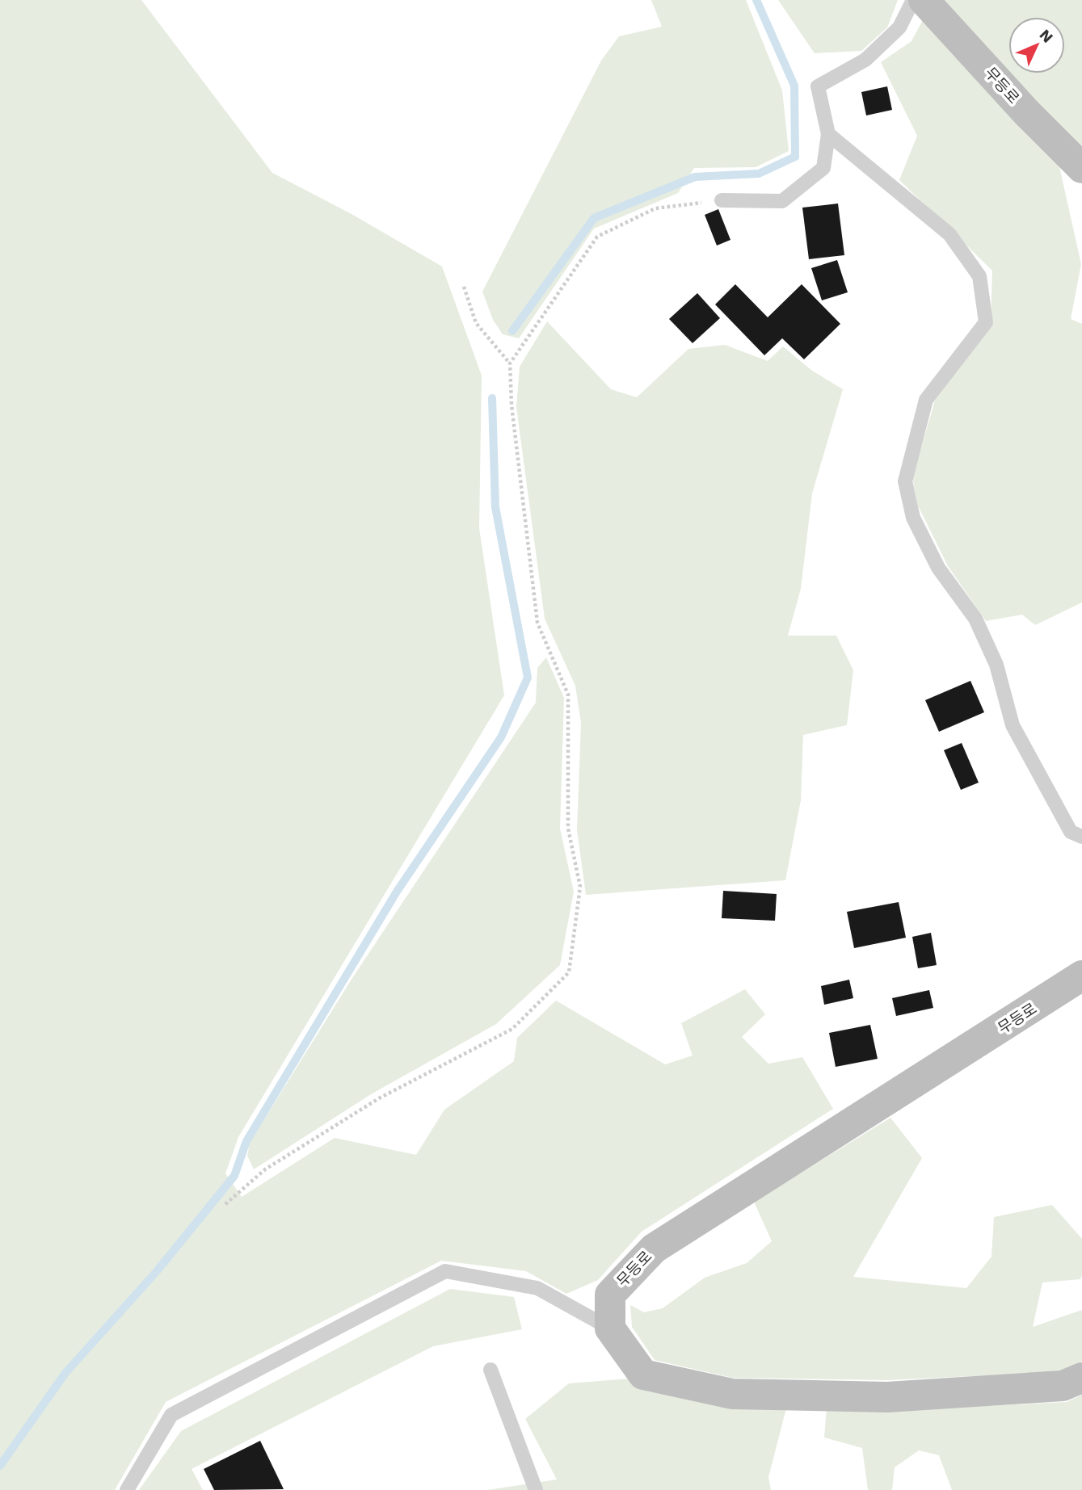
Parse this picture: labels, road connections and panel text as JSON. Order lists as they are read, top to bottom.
{
  "streets": {
    "main road": ["무등로"]
  },
  "north": "top right"
}
